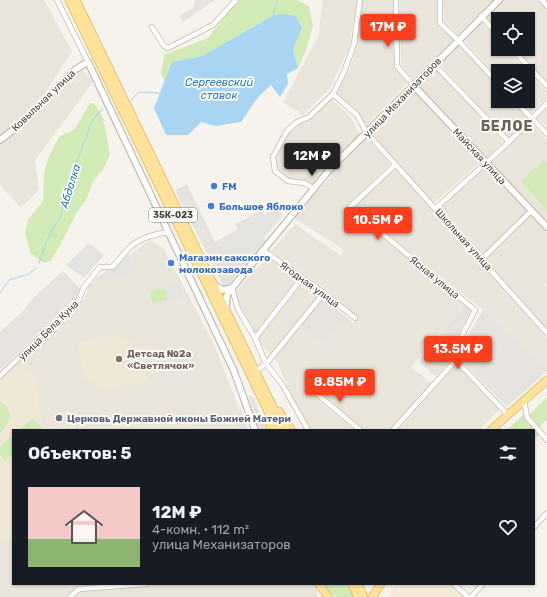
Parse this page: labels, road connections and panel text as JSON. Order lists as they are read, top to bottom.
{
  "streets": {
    "main road": ["35К-023"],
    "street": [
      "улица Механизаторов",
      "Ковыльная улица",
      "Майская улица",
      "Школьная улица",
      "Ясная улица",
      "Ягодная улица",
      "улица Бела Куна"
    ]
  },
  "crossings": [
    ["улица Механизаторов", "Майская улица"],
    ["улица Механизаторов", "35К-023"],
    ["улица Механизаторов", "Школьная улица"],
    ["улица Механизаторов", "Ягодная улица"],
    ["Школьная улица", "Ясная улица"]
  ],
  "districts": ["БЕЛОЕ"],
  "water": ["Сергеевский ставок", "Абдалка"],
  "places": [
    "FM",
    "Большое Яблоко",
    "Магазин сакского молокозавода",
    "Детсад №2а «Светлячок»",
    "Церковь Державной иконы Божией Матери"
  ],
  "page": {
    "price": [
      "17M ₽",
      "12M ₽",
      "10.5M ₽",
      "13.5M ₽",
      "8.85M ₽"
    ],
    "heading": "Объектов: 5",
    "list": [
      {
        "name": "12M ₽",
        "note": "4-комн. · 112 m² · улица Механизаторов"
      }
    ]
  }
}
